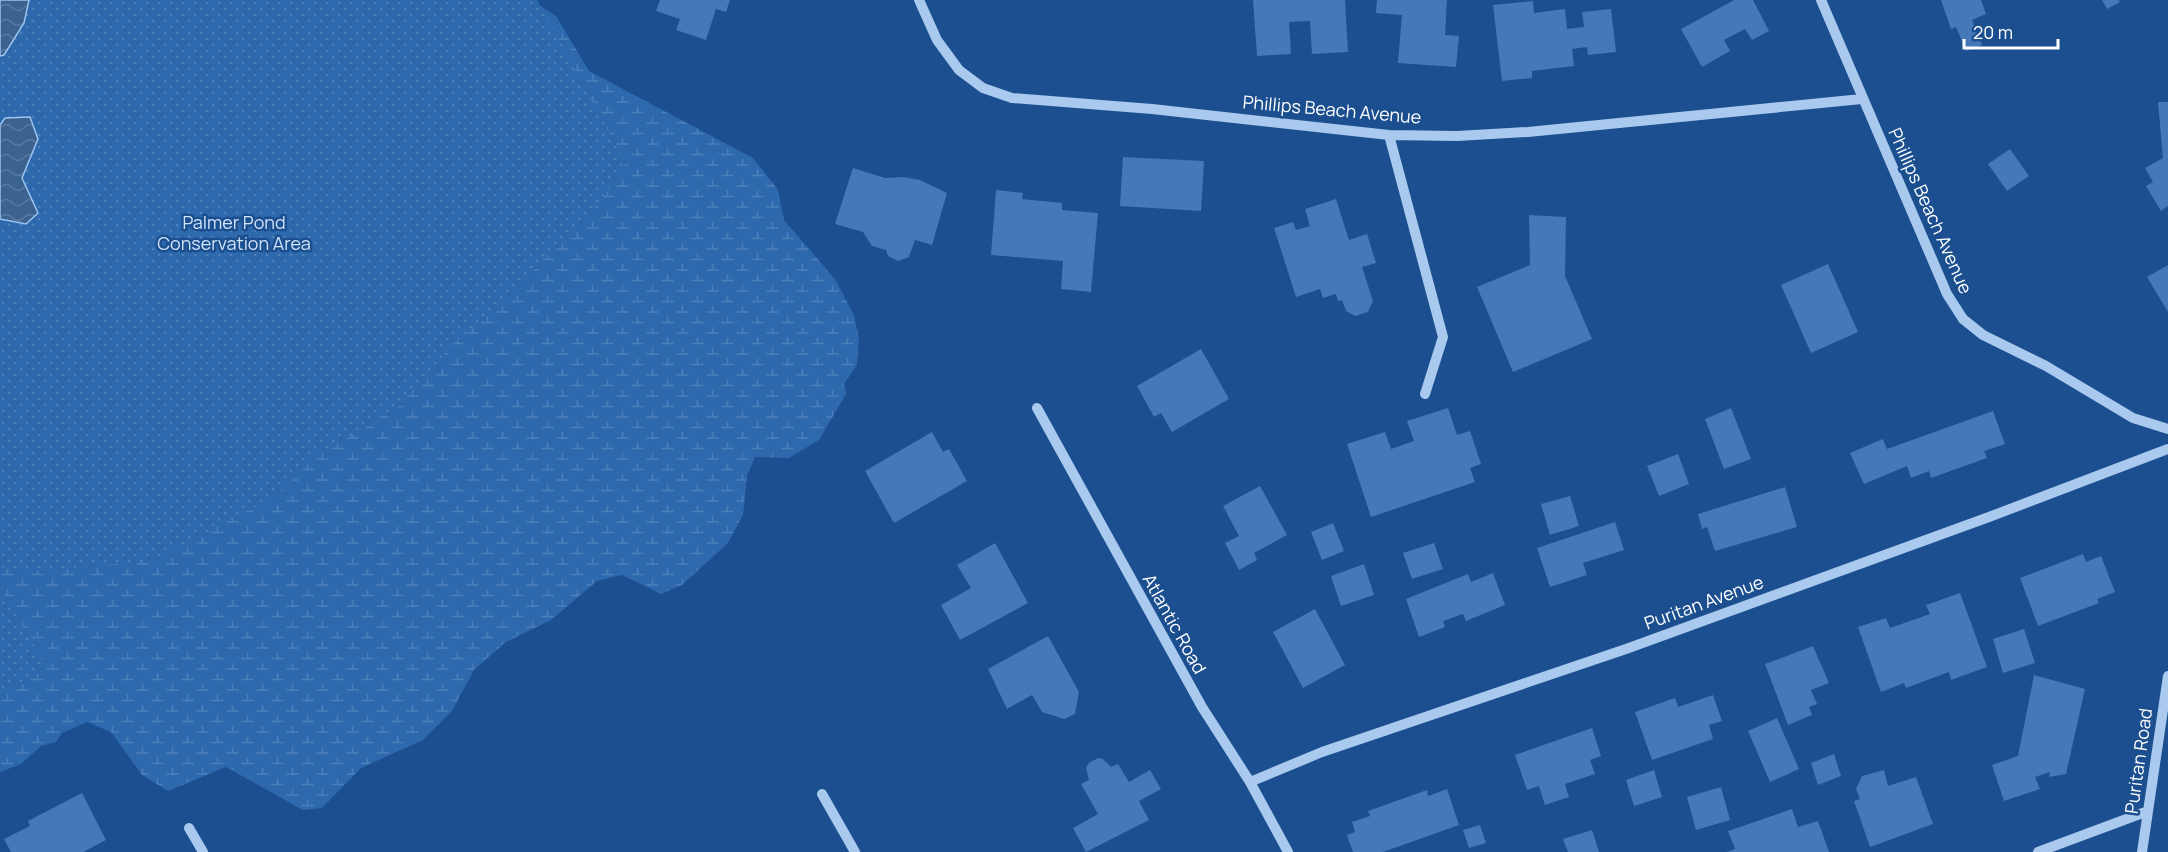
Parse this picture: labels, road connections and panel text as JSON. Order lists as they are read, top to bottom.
{
  "streets": {
    "street": [
      "Phillips Beach Avenue",
      "Puritan Avenue",
      "Atlantic Road",
      "Puritan Road"
    ]
  },
  "crossings": [
    ["Puritan Avenue", "Atlantic Road"]
  ],
  "parks": ["Palmer Pond Conservation Area"],
  "scale_bar": "20 m"
}
